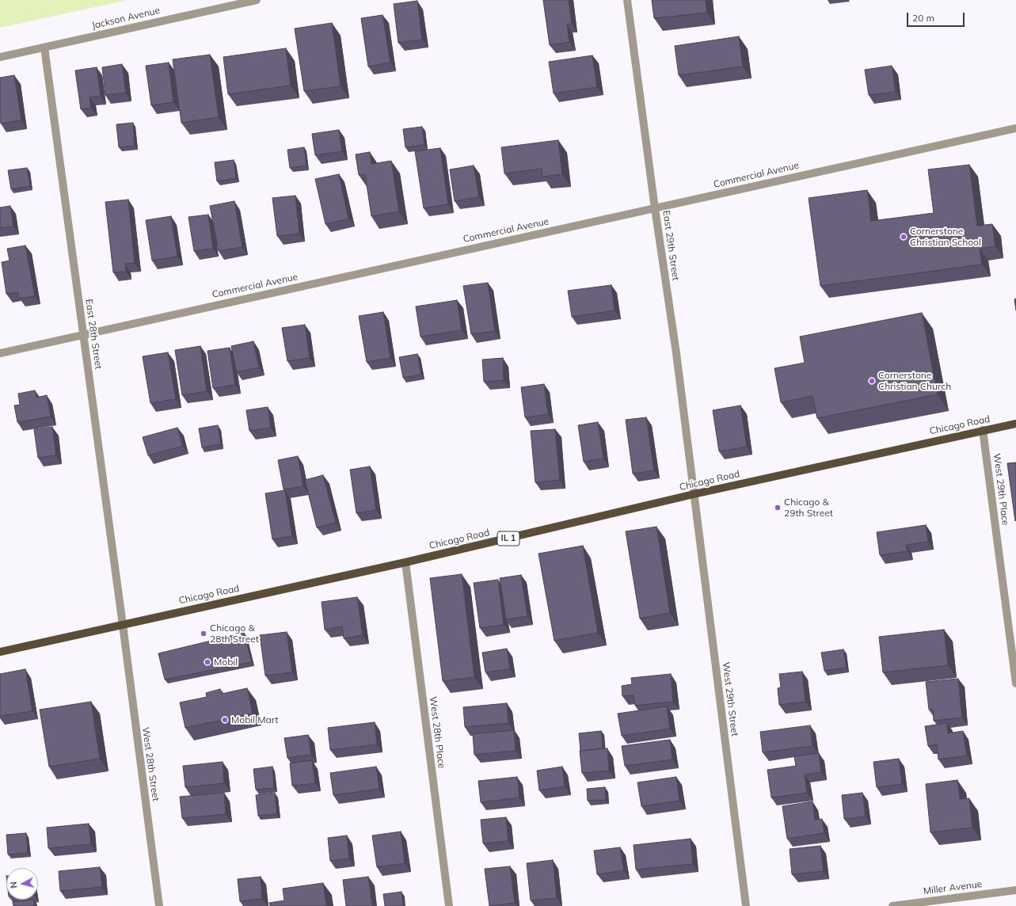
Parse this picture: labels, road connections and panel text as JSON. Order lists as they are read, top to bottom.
{
  "streets": {
    "main road": ["Chicago Road", "IL 1"],
    "street": [
      "Jackson Avenue",
      "Commercial Avenue",
      "East 29th Street",
      "East 28th Street",
      "West 29th Place",
      "West 29th Street",
      "West 28th Place",
      "West 28th Street",
      "Miller Avenue"
    ]
  },
  "crossings": [
    ["Jackson Avenue", "East 28th Street"],
    ["Commercial Avenue", "East 29th Street"],
    ["Commercial Avenue", "East 28th Street"],
    ["East 29th Street", "Chicago Road"],
    ["East 29th Street", "West 29th Street"],
    ["East 28th Street", "Chicago Road"],
    ["East 28th Street", "West 28th Street"],
    ["Chicago Road", "West 29th Place"],
    ["Chicago Road", "West 29th Street"],
    ["Chicago Road", "West 28th Place"],
    ["Chicago Road", "West 28th Street"]
  ],
  "places": [
    "Cornerstone Christian School",
    "Cornerstone Christian Church",
    "Chicago & 29th Street",
    "Chicago & 28th Street",
    "Mobil",
    "Mobil Mart"
  ],
  "scale_bar": "20 m",
  "north": "left"
}
